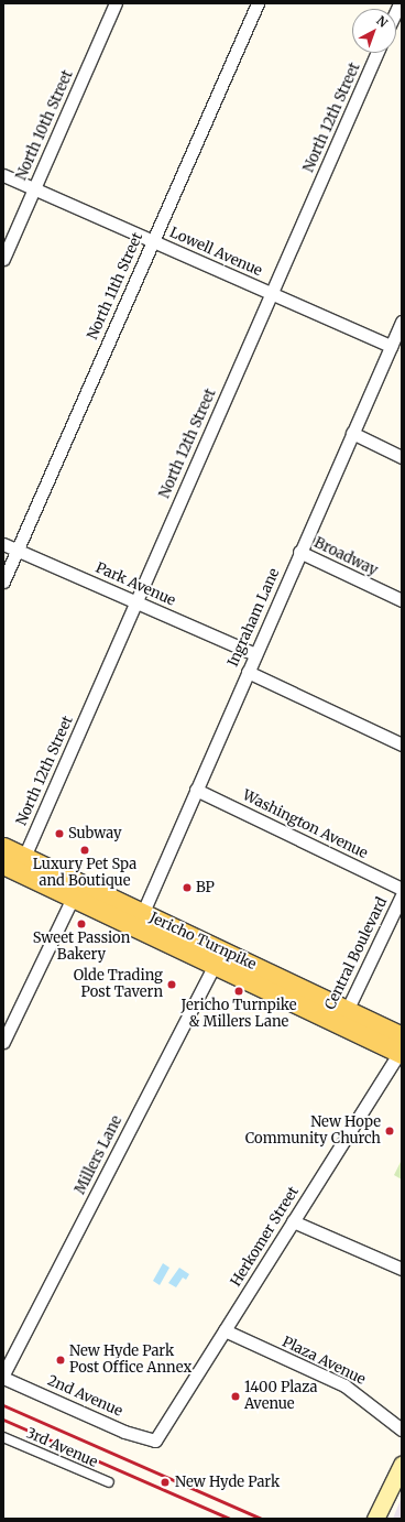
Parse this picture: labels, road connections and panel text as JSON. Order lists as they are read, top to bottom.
{
  "streets": {
    "main road": ["Jericho Turnpike"],
    "street": [
      "North 12th Street",
      "North 10th Street",
      "Lowell Avenue",
      "North 11th Street",
      "Broadway",
      "Park Avenue",
      "Ingraham Lane",
      "Washington Avenue",
      "Central Boulevard",
      "Millers Lane",
      "Herkomer Street",
      "Plaza Avenue",
      "2nd Avenue",
      "3rd Avenue"
    ]
  },
  "crossings": [
    ["North 12th Street", "Lowell Avenue"],
    ["North 12th Street", "Park Avenue"],
    ["North 12th Street", "Jericho Turnpike"],
    ["North 10th Street", "Lowell Avenue"],
    ["Lowell Avenue", "North 11th Street"],
    ["Lowell Avenue", "Ingraham Lane"],
    ["North 11th Street", "Park Avenue"],
    ["Broadway", "Ingraham Lane"],
    ["Park Avenue", "Ingraham Lane"],
    ["Ingraham Lane", "Washington Avenue"],
    ["Ingraham Lane", "Jericho Turnpike"],
    ["Jericho Turnpike", "Central Boulevard"],
    ["Jericho Turnpike", "Millers Lane"],
    ["Jericho Turnpike", "Herkomer Street"],
    ["Millers Lane", "2nd Avenue"],
    ["Herkomer Street", "Plaza Avenue"],
    ["Herkomer Street", "2nd Avenue"]
  ],
  "places": [
    "Subway",
    "Luxury Pet Spa and Boutique",
    "BP",
    "Sweet Passion Bakery",
    "Olde Trading Post Tavern",
    "Jericho Turnpike & Millers Lane",
    "New Hope Community Church",
    "New Hyde Park Post Office Annex",
    "1400 Plaza Avenue",
    "New Hyde Park"
  ],
  "north": "top right"
}
